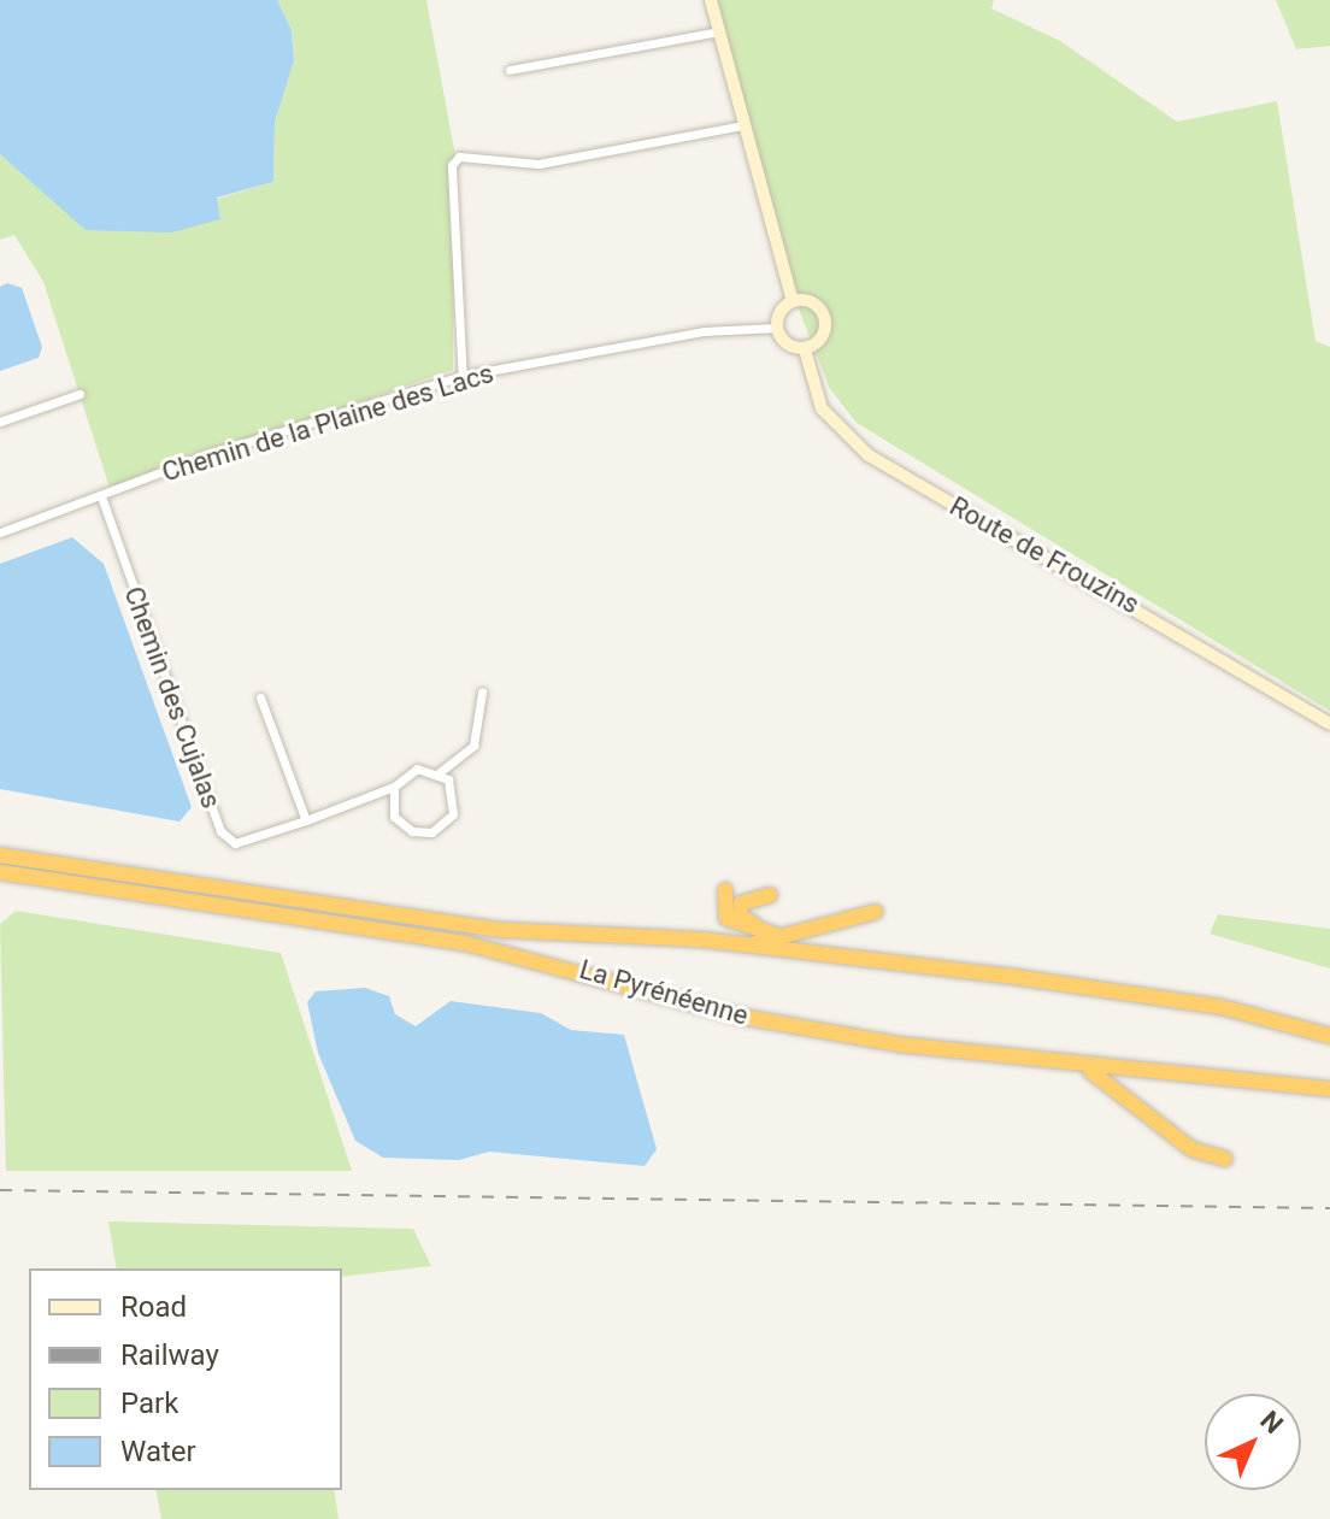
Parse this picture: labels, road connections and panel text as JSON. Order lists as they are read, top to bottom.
{
  "streets": {
    "highway": ["La Pyrénéenne"],
    "main road": ["Route de Frouzins"],
    "street": ["Chemin de la Plaine des Lacs", "Chemin des Cujalas"]
  },
  "crossings": [
    ["Chemin de la Plaine des Lacs", "Route de Frouzins"],
    ["Chemin de la Plaine des Lacs", "Chemin des Cujalas"]
  ],
  "legend": [
    "Road",
    "Railway",
    "Park",
    "Water"
  ],
  "north": "top right"
}
